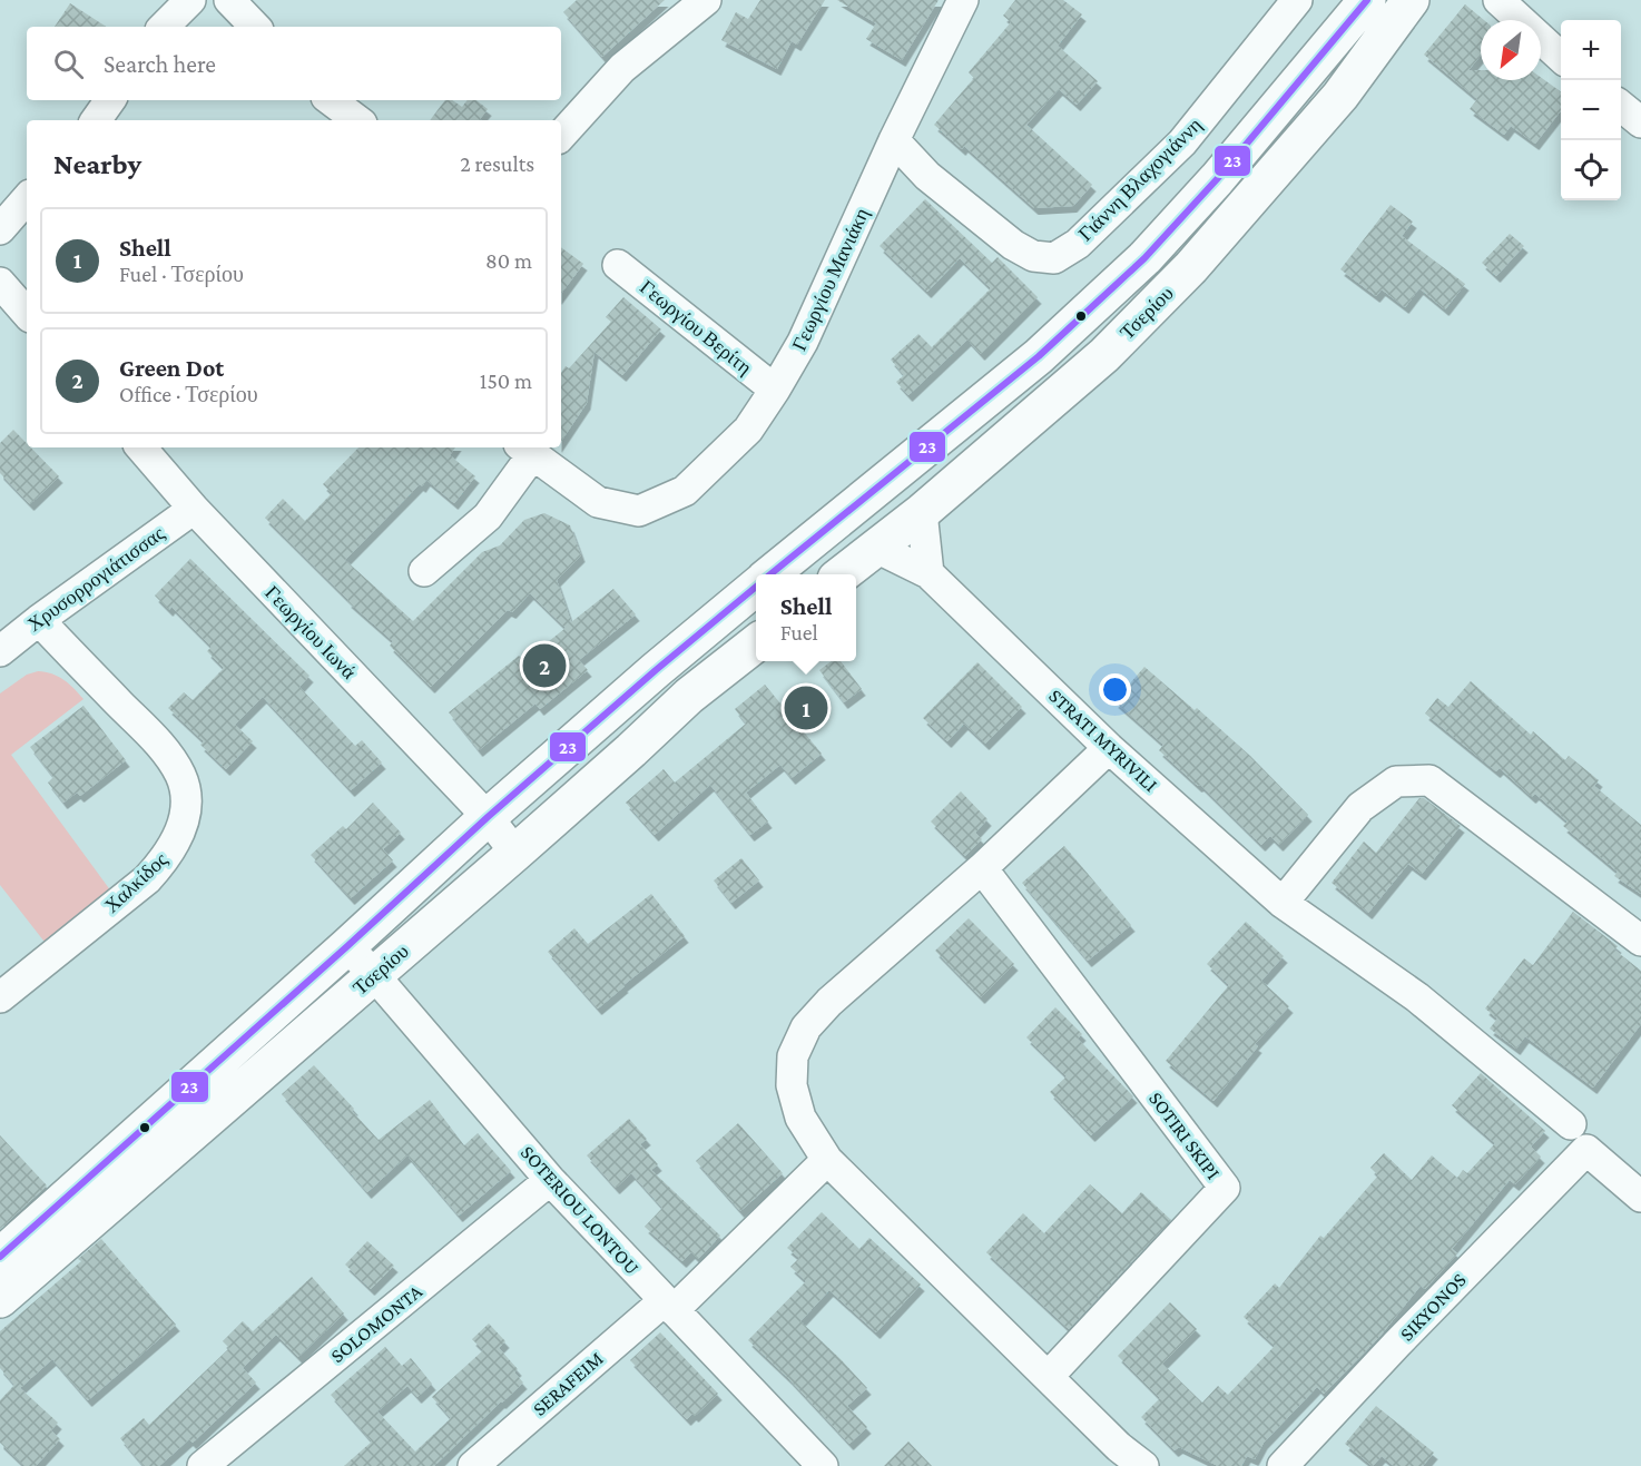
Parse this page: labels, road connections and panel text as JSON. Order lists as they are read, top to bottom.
{
  "streets": {
    "main road": ["Τσερίου"],
    "street": [
      "Γιάννη Βλαχογιάννη",
      "Γεωργίου Μανιάκη",
      "Γεωργίου Βερίτη",
      "Χρυσορρογιάτισσας",
      "Γεωργίου Ιωνά",
      "STRATI MYRIVILI",
      "Χαλκίδος",
      "SOTIRI SKIPI",
      "SOTERIOU LONTOU",
      "SIKYONOS",
      "SOLOMONTA",
      "SERAFEIM"
    ]
  },
  "crossings": [
    ["Γιάννη Βλαχογιάννη", "Γεωργίου Μανιάκη"],
    ["Γεωργίου Μανιάκη", "Γεωργίου Βερίτη"],
    ["Τσερίου", "Γεωργίου Ιωνά"],
    ["Τσερίου", "STRATI MYRIVILI"],
    ["Τσερίου", "SOTERIOU LONTOU"],
    ["Χρυσορρογιάτισσας", "Γεωργίου Ιωνά"],
    ["Χρυσορρογιάτισσας", "Χαλκίδος"],
    ["SOTERIOU LONTOU", "SOLOMONTA"],
    ["SOTERIOU LONTOU", "SERAFEIM"]
  ],
  "lines": ["transit line 23"],
  "north": "bottom left",
  "page": {
    "map_buttons": ["+", "−"],
    "search": "Search here",
    "heading": ["Nearby", "2 results"],
    "list": [
      {
        "mark": "1",
        "name": "Shell",
        "note": "Fuel · Τσερίου",
        "value": "80 m"
      },
      {
        "mark": "2",
        "name": "Green Dot",
        "note": "Office · Τσερίου",
        "value": "150 m"
      }
    ],
    "popup": ["Shell", "Fuel"],
    "pins": ["2", "1"]
  }
}
